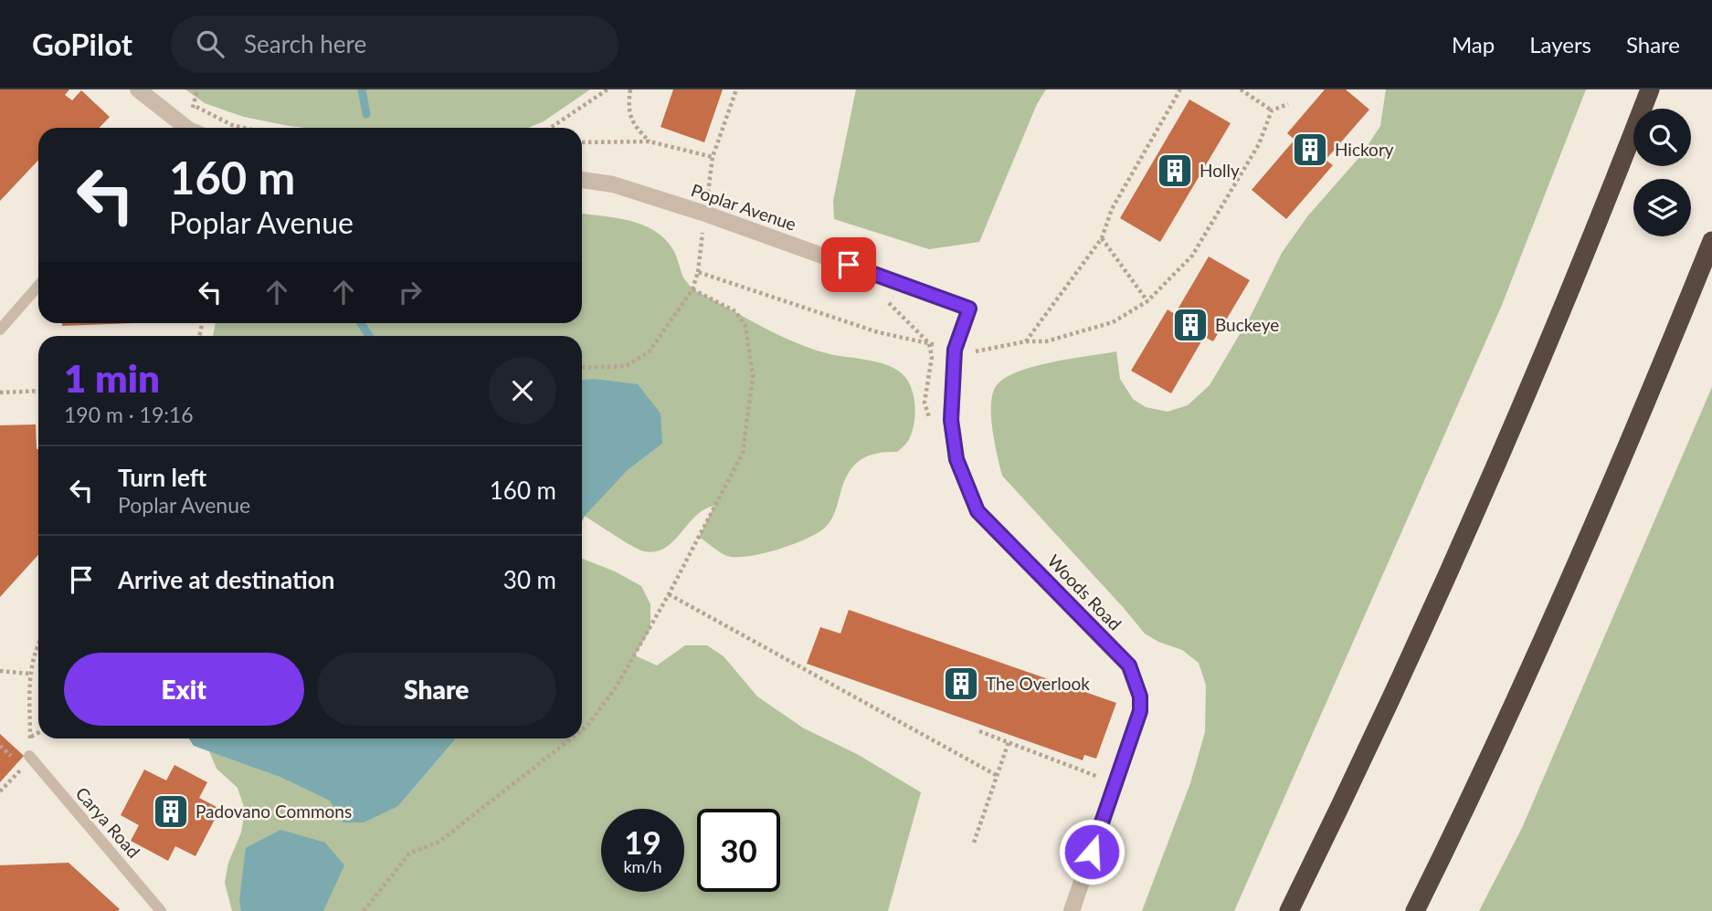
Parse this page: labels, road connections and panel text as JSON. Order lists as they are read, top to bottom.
{
  "streets": {
    "street": ["Poplar Avenue", "Woods Road"],
    "lane": ["Carya Road"]
  },
  "crossings": [
    ["Poplar Avenue", "Woods Road"]
  ],
  "places": {
    "building": [
      "Hickory",
      "Holly",
      "Buckeye",
      "The Overlook",
      "Padovano Commons"
    ]
  },
  "page": {
    "header": "GoPilot",
    "search": "Search here",
    "nav": ["Map", "Layers", "Share"],
    "turn": ["160 m", "Poplar Avenue"],
    "heading": ["1 min", "190 m · 19:16"],
    "list": [
      {
        "name": "Turn left",
        "note": "Poplar Avenue",
        "value": "160 m"
      },
      {
        "name": "Arrive at destination",
        "value": "30 m"
      }
    ],
    "buttons": ["Exit", "Share"],
    "speed": "19 km/h",
    "limit": "30"
  }
}
